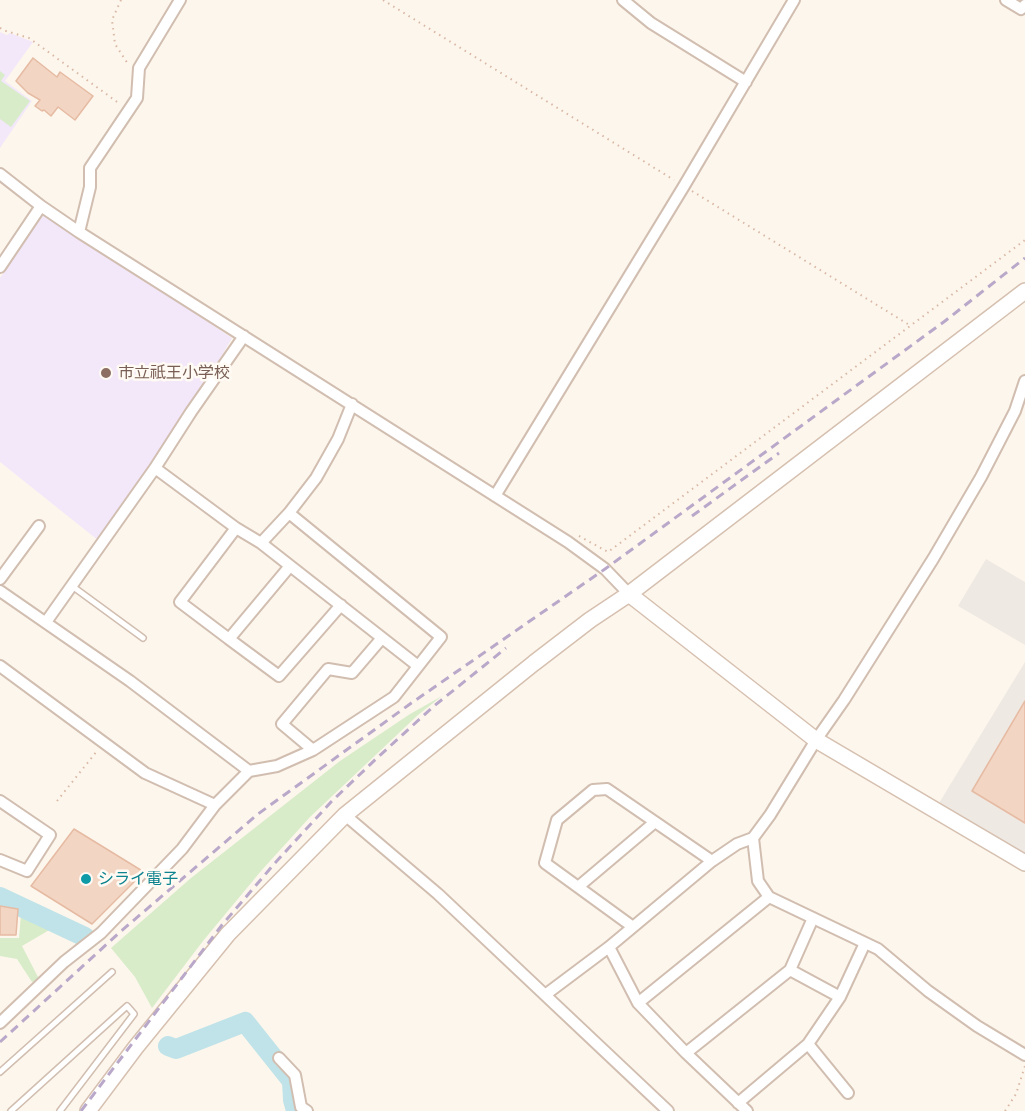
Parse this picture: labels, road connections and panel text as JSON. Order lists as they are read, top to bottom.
{
  "places": ["市立祇王小学校", "シライ電子"]
}
